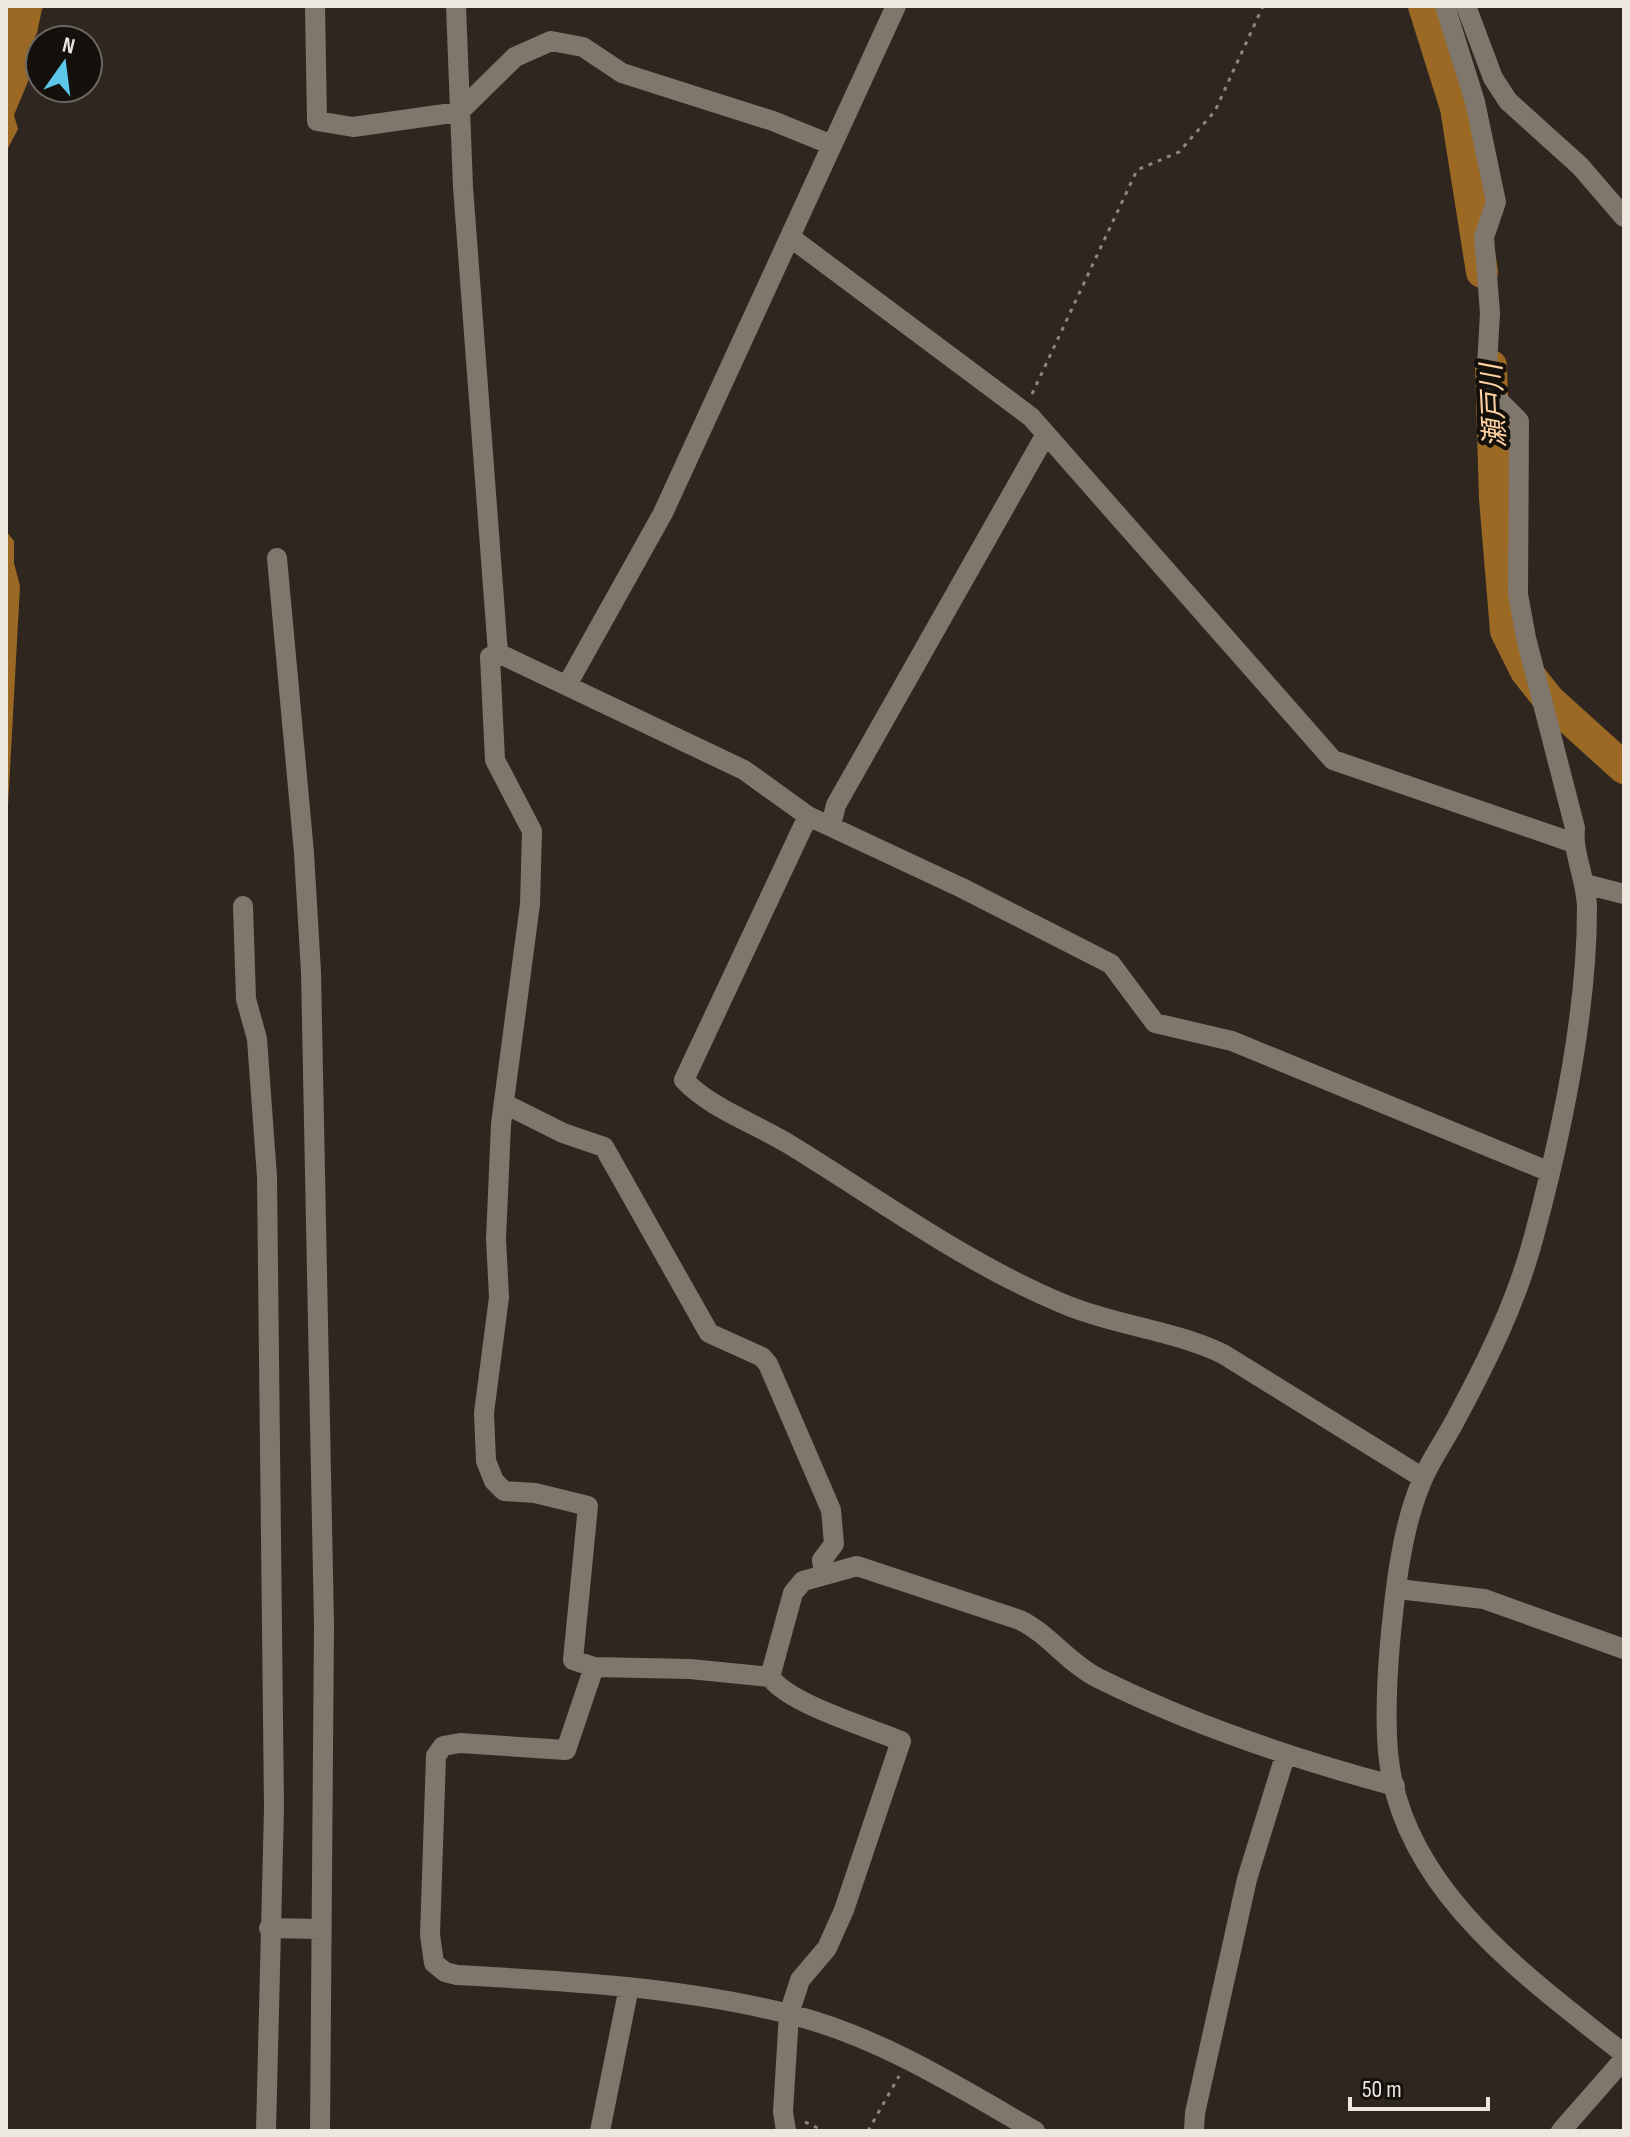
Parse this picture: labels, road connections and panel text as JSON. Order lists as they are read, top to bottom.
{
  "water": ["瀬戸川"],
  "scale_bar": "50 m",
  "north": "top"
}
